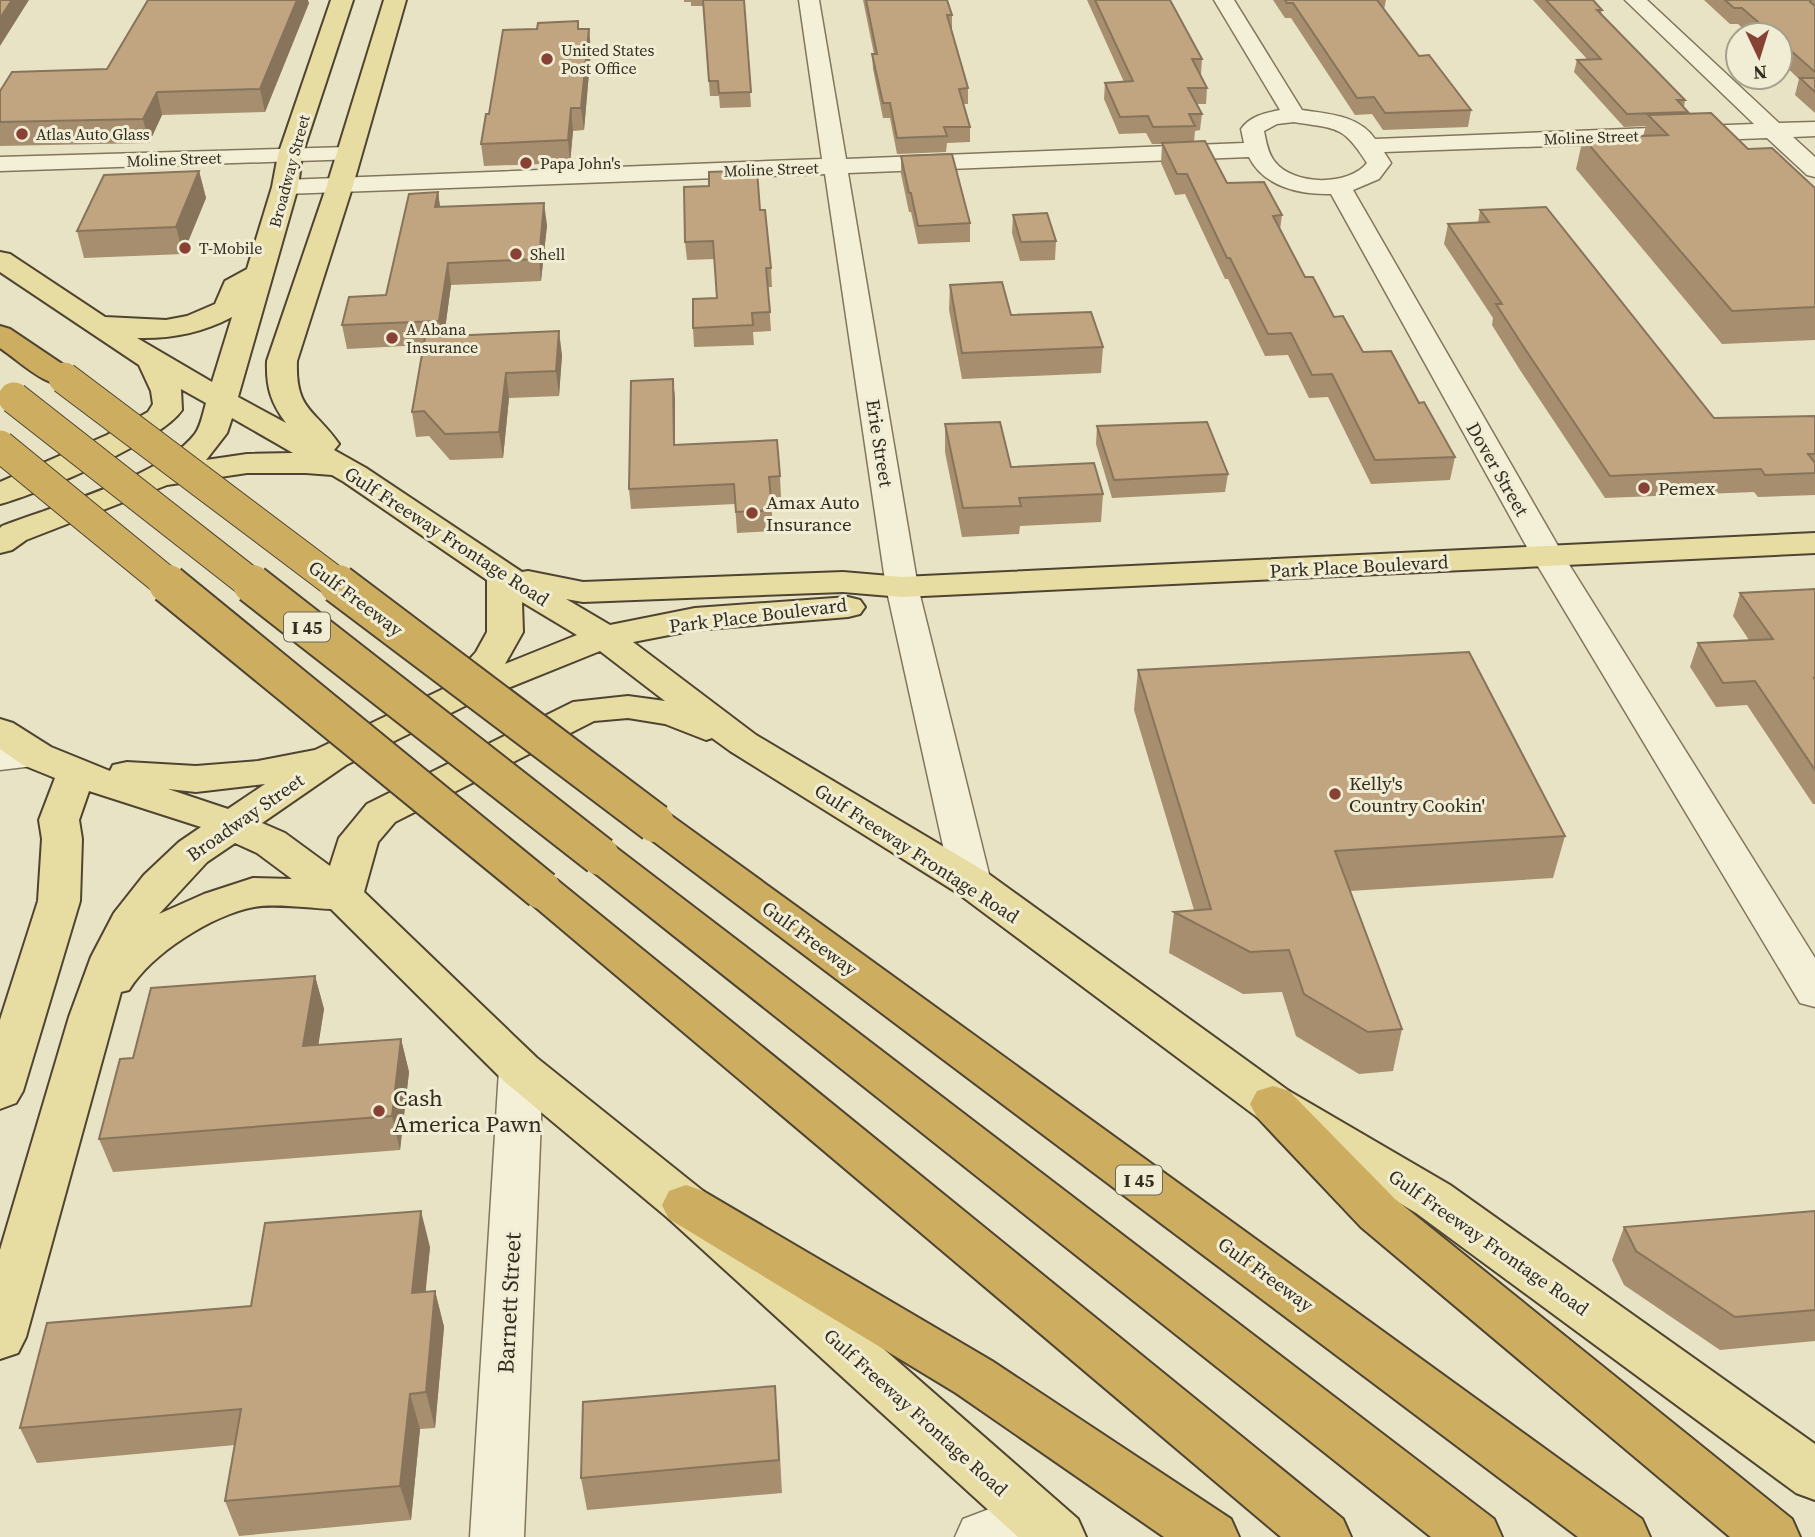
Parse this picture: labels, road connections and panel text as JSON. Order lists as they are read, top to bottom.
{
  "streets": {
    "highway": ["Gulf Freeway", "I 45"],
    "main road": ["Broadway Street", "Gulf Freeway Frontage Road", "Park Place Boulevard"],
    "street": [
      "Moline Street",
      "Erie Street",
      "Dover Street",
      "Barnett Street"
    ]
  },
  "crossings": [
    ["Moline Street", "Broadway Street"],
    ["Moline Street", "Erie Street"],
    ["Broadway Street", "Gulf Freeway Frontage Road"],
    ["Broadway Street", "Park Place Boulevard"],
    ["Erie Street", "Gulf Freeway Frontage Road"],
    ["Erie Street", "Park Place Boulevard"],
    ["Dover Street", "Park Place Boulevard"],
    ["Gulf Freeway Frontage Road", "Park Place Boulevard"],
    ["Gulf Freeway Frontage Road", "Barnett Street"]
  ],
  "places": [
    "United States Post Office",
    "Atlas Auto Glass",
    "Papa John's",
    "T-Mobile",
    "Shell",
    "A Abana Insurance",
    "Pemex",
    "Amax Auto Insurance",
    "Kelly's Country Cookin'",
    "Cash America Pawn"
  ],
  "north": "bottom"
}
